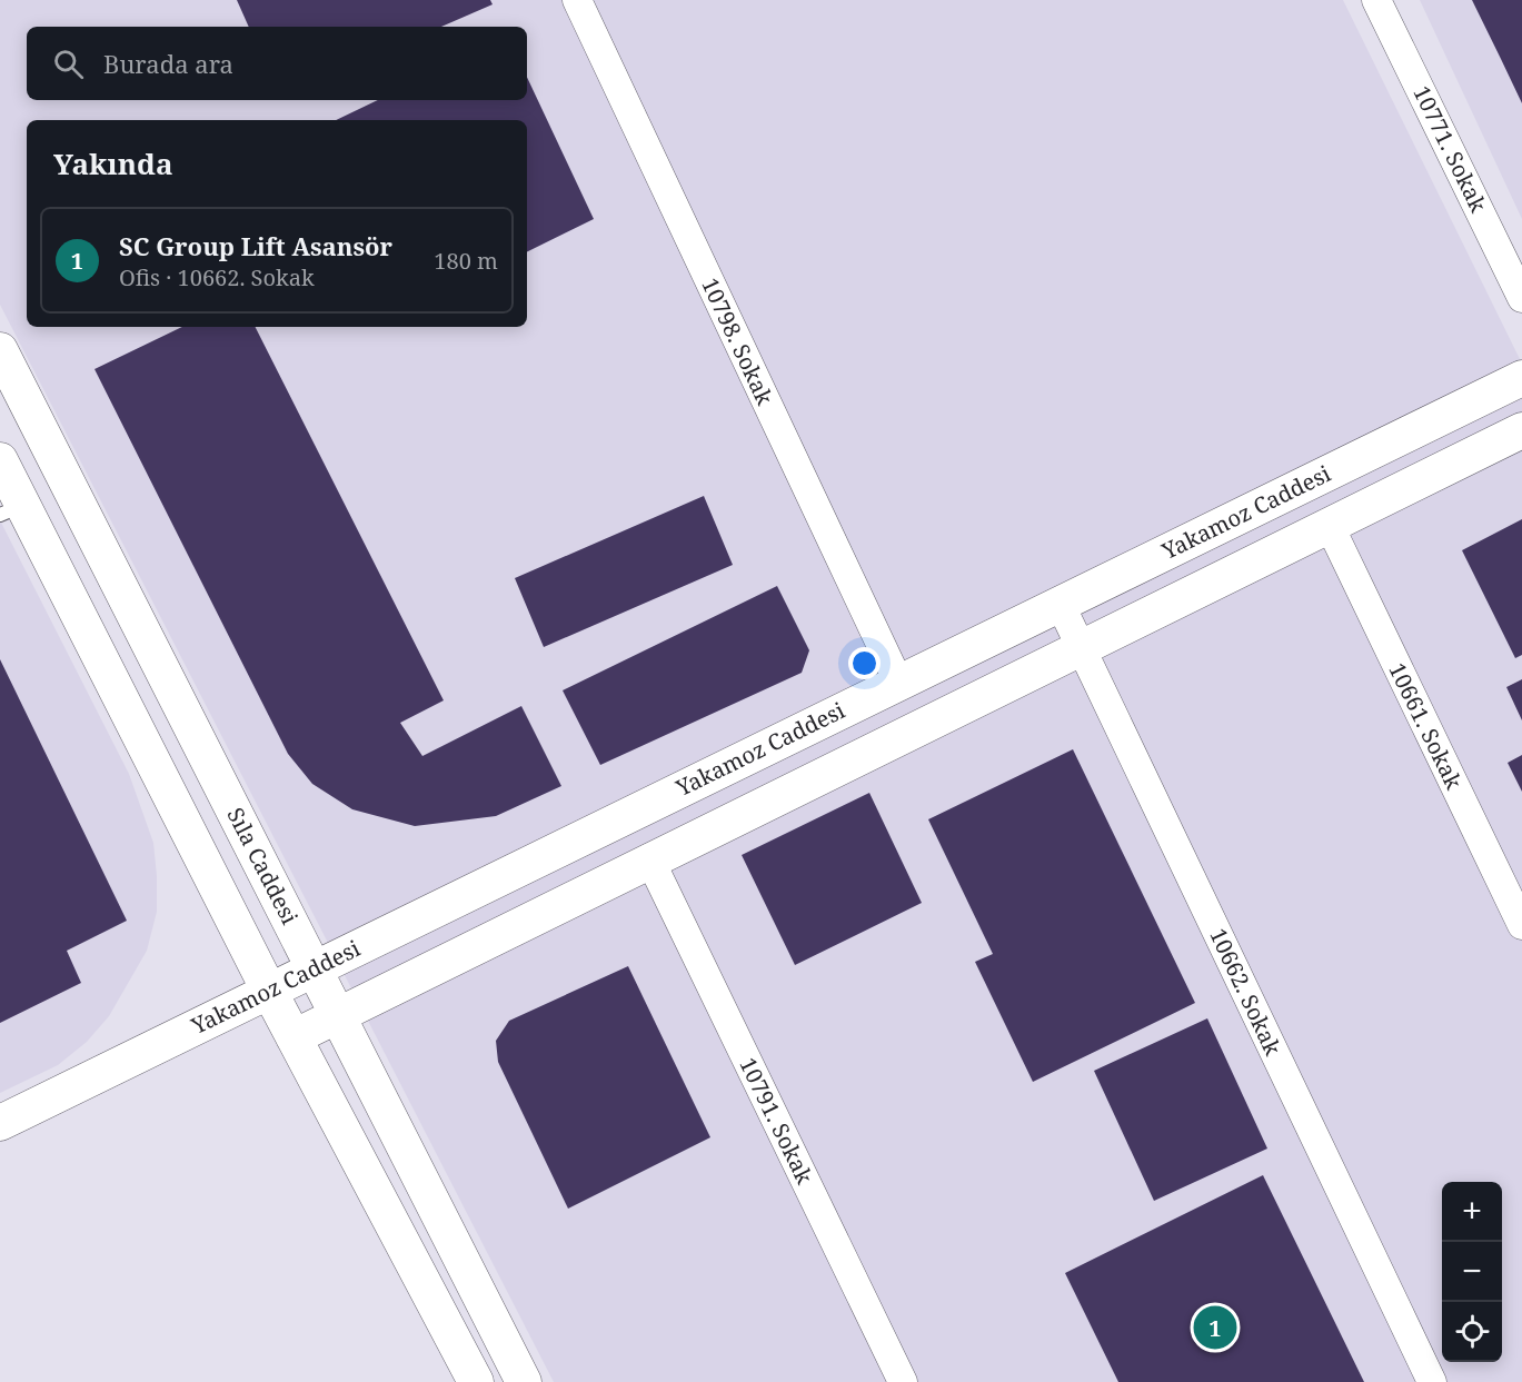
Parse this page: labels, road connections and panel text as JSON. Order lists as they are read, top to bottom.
{
  "streets": {
    "street": [
      "10771. Sokak",
      "10798. Sokak",
      "Yakamoz Caddesi",
      "10661. Sokak",
      "Sıla Caddesi",
      "10662. Sokak",
      "10791. Sokak"
    ]
  },
  "crossings": [
    ["10798. Sokak", "Yakamoz Caddesi"],
    ["Yakamoz Caddesi", "Sıla Caddesi"],
    ["Yakamoz Caddesi", "10662. Sokak"]
  ],
  "page": {
    "search": "Burada ara",
    "heading": "Yakında",
    "list": [
      {
        "mark": "1",
        "name": "SC Group Lift Asansör",
        "note": "Ofis · 10662. Sokak",
        "value": "180 m"
      }
    ],
    "map_buttons": ["+", "−"],
    "pins": "1"
  }
}
